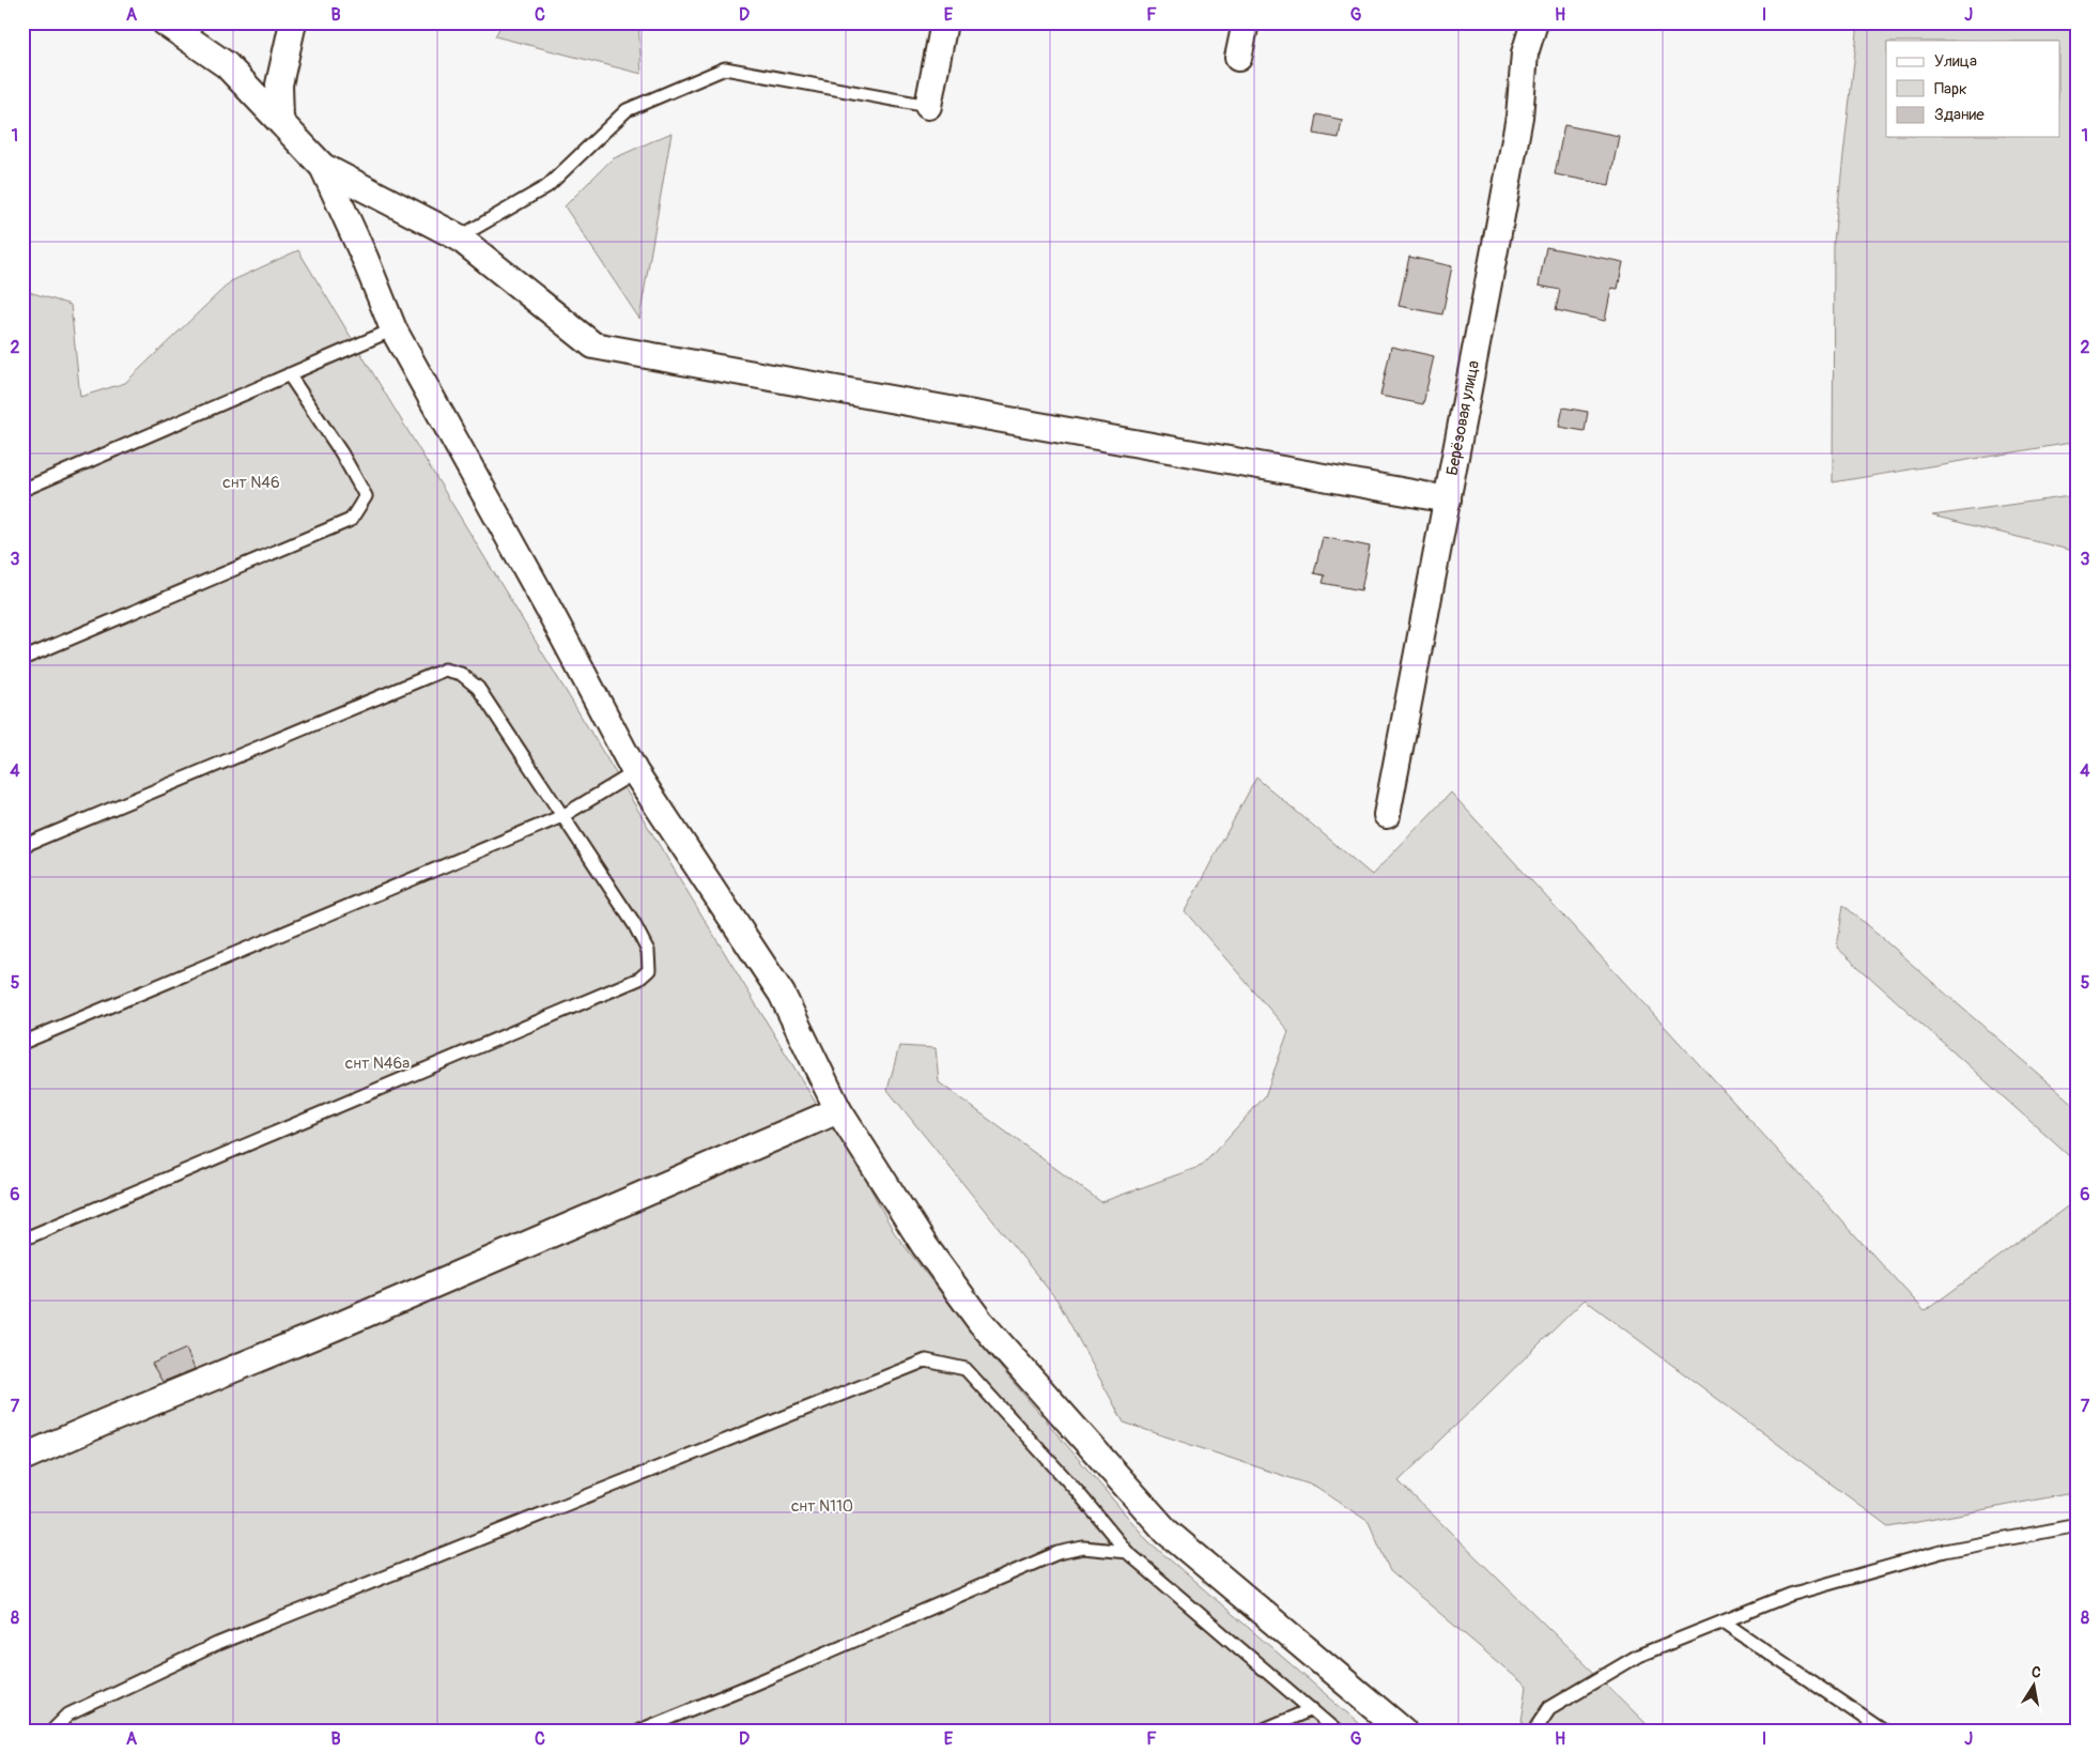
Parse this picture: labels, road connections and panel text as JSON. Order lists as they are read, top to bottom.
{
  "streets": {
    "street": ["Берёзовая улица"]
  },
  "parks": ["снт N46", "снт N46а", "снт N110"],
  "legend": ["Улица", "Парк", "Здание"],
  "north": "top",
  "grid": {
    "columns": [
      "A",
      "B",
      "C",
      "D",
      "E",
      "F",
      "G",
      "H",
      "I",
      "J"
    ],
    "rows": [
      "1",
      "2",
      "3",
      "4",
      "5",
      "6",
      "7",
      "8"
    ]
  }
}
